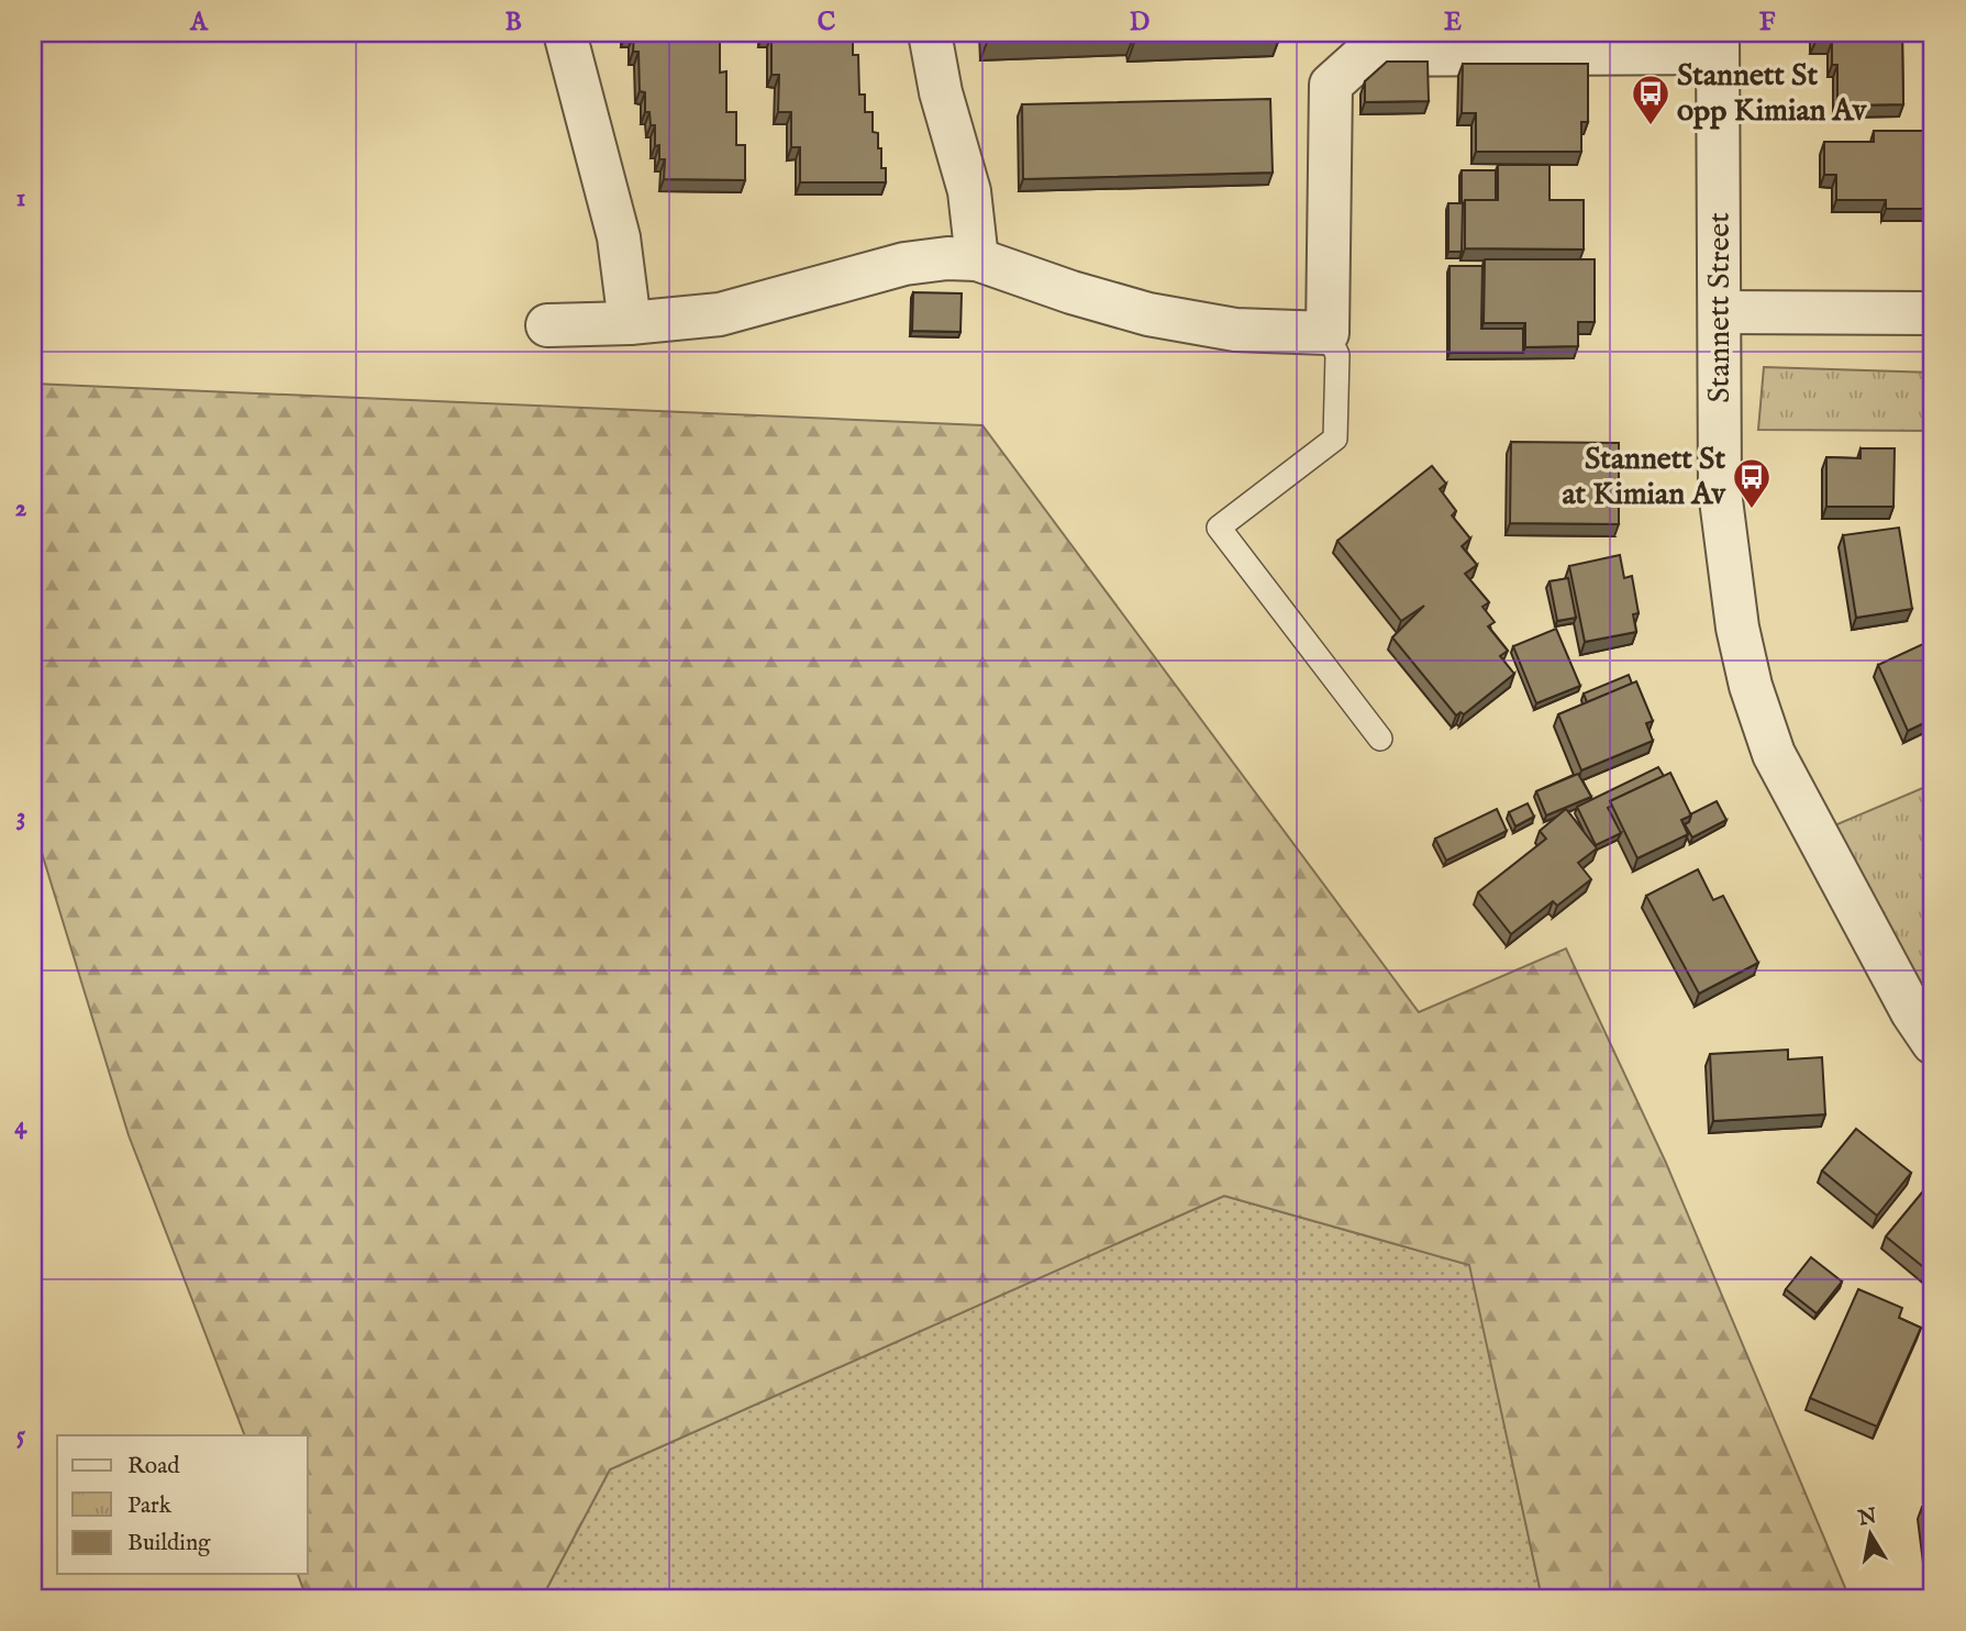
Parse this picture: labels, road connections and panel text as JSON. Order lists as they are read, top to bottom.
{
  "streets": {
    "street": ["Stannett Street"]
  },
  "places": {
    "bus stop": ["Stannett St opp Kimian Av", "Stannett St at Kimian Av"]
  },
  "legend": ["Road", "Park", "Building"],
  "north": "top",
  "grid": {
    "columns": [
      "A",
      "B",
      "C",
      "D",
      "E",
      "F"
    ],
    "rows": [
      "1",
      "2",
      "3",
      "4",
      "5"
    ]
  }
}
